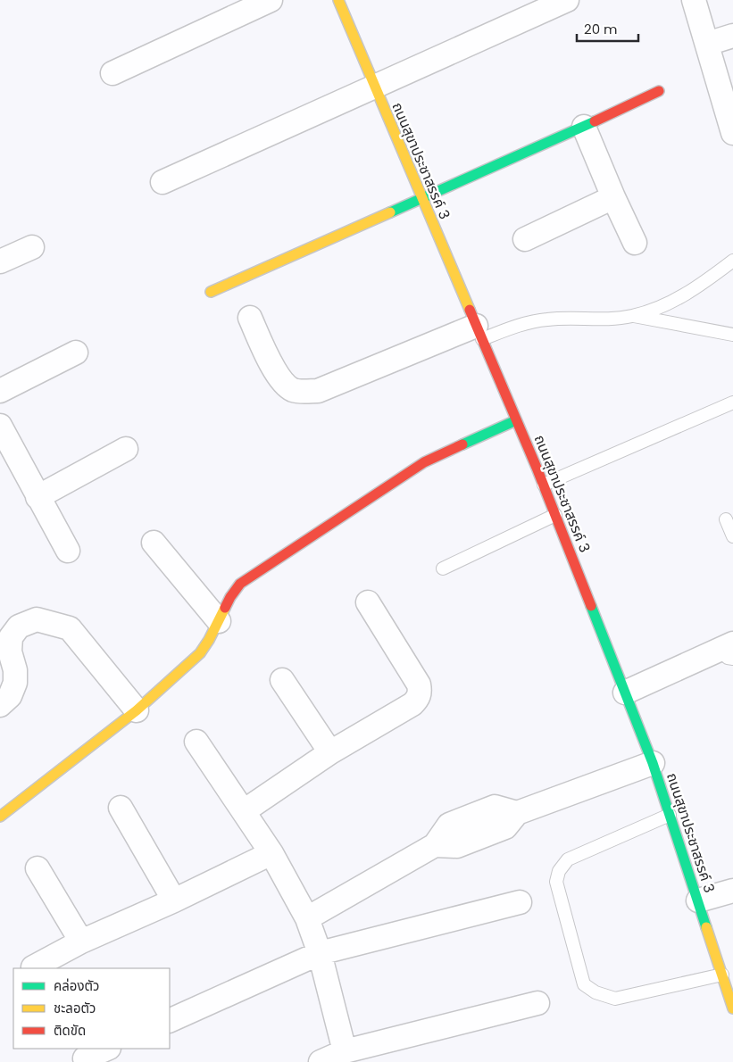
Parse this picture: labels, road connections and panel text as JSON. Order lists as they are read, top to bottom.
{
  "streets": {
    "street": ["ถนนสุขาประชาสรรค์ 3"]
  },
  "legend": ["คล่องตัว", "ชะลอตัว", "ติดขัด"],
  "scale_bar": "20 m"
}
